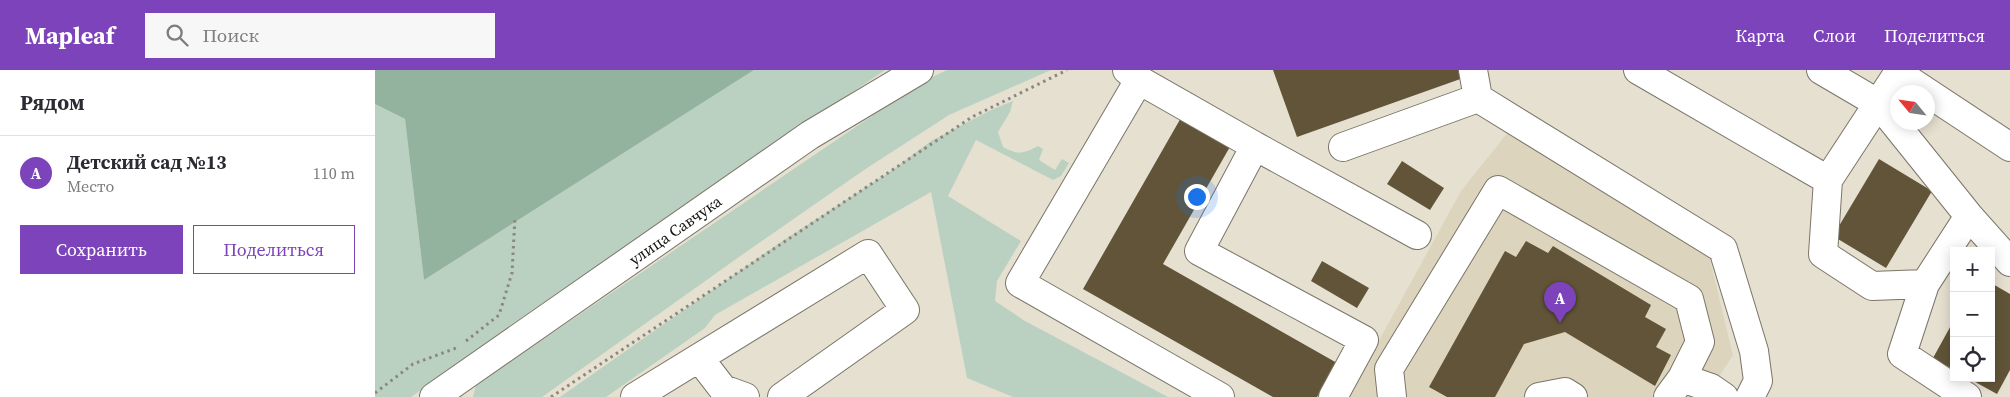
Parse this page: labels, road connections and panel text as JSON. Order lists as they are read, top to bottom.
{
  "streets": {
    "street": ["улица Савчука"]
  },
  "north": "top left",
  "page": {
    "header": "Mapleaf",
    "search": "Поиск",
    "nav": ["Карта", "Слои", "Поделиться"],
    "heading": "Рядом",
    "list": [
      {
        "mark": "A",
        "name": "Детский сад №13",
        "note": "Место",
        "value": "110 m"
      }
    ],
    "buttons": ["Сохранить", "Поделиться"],
    "map_buttons": ["+", "−"],
    "pins": "A"
  }
}
